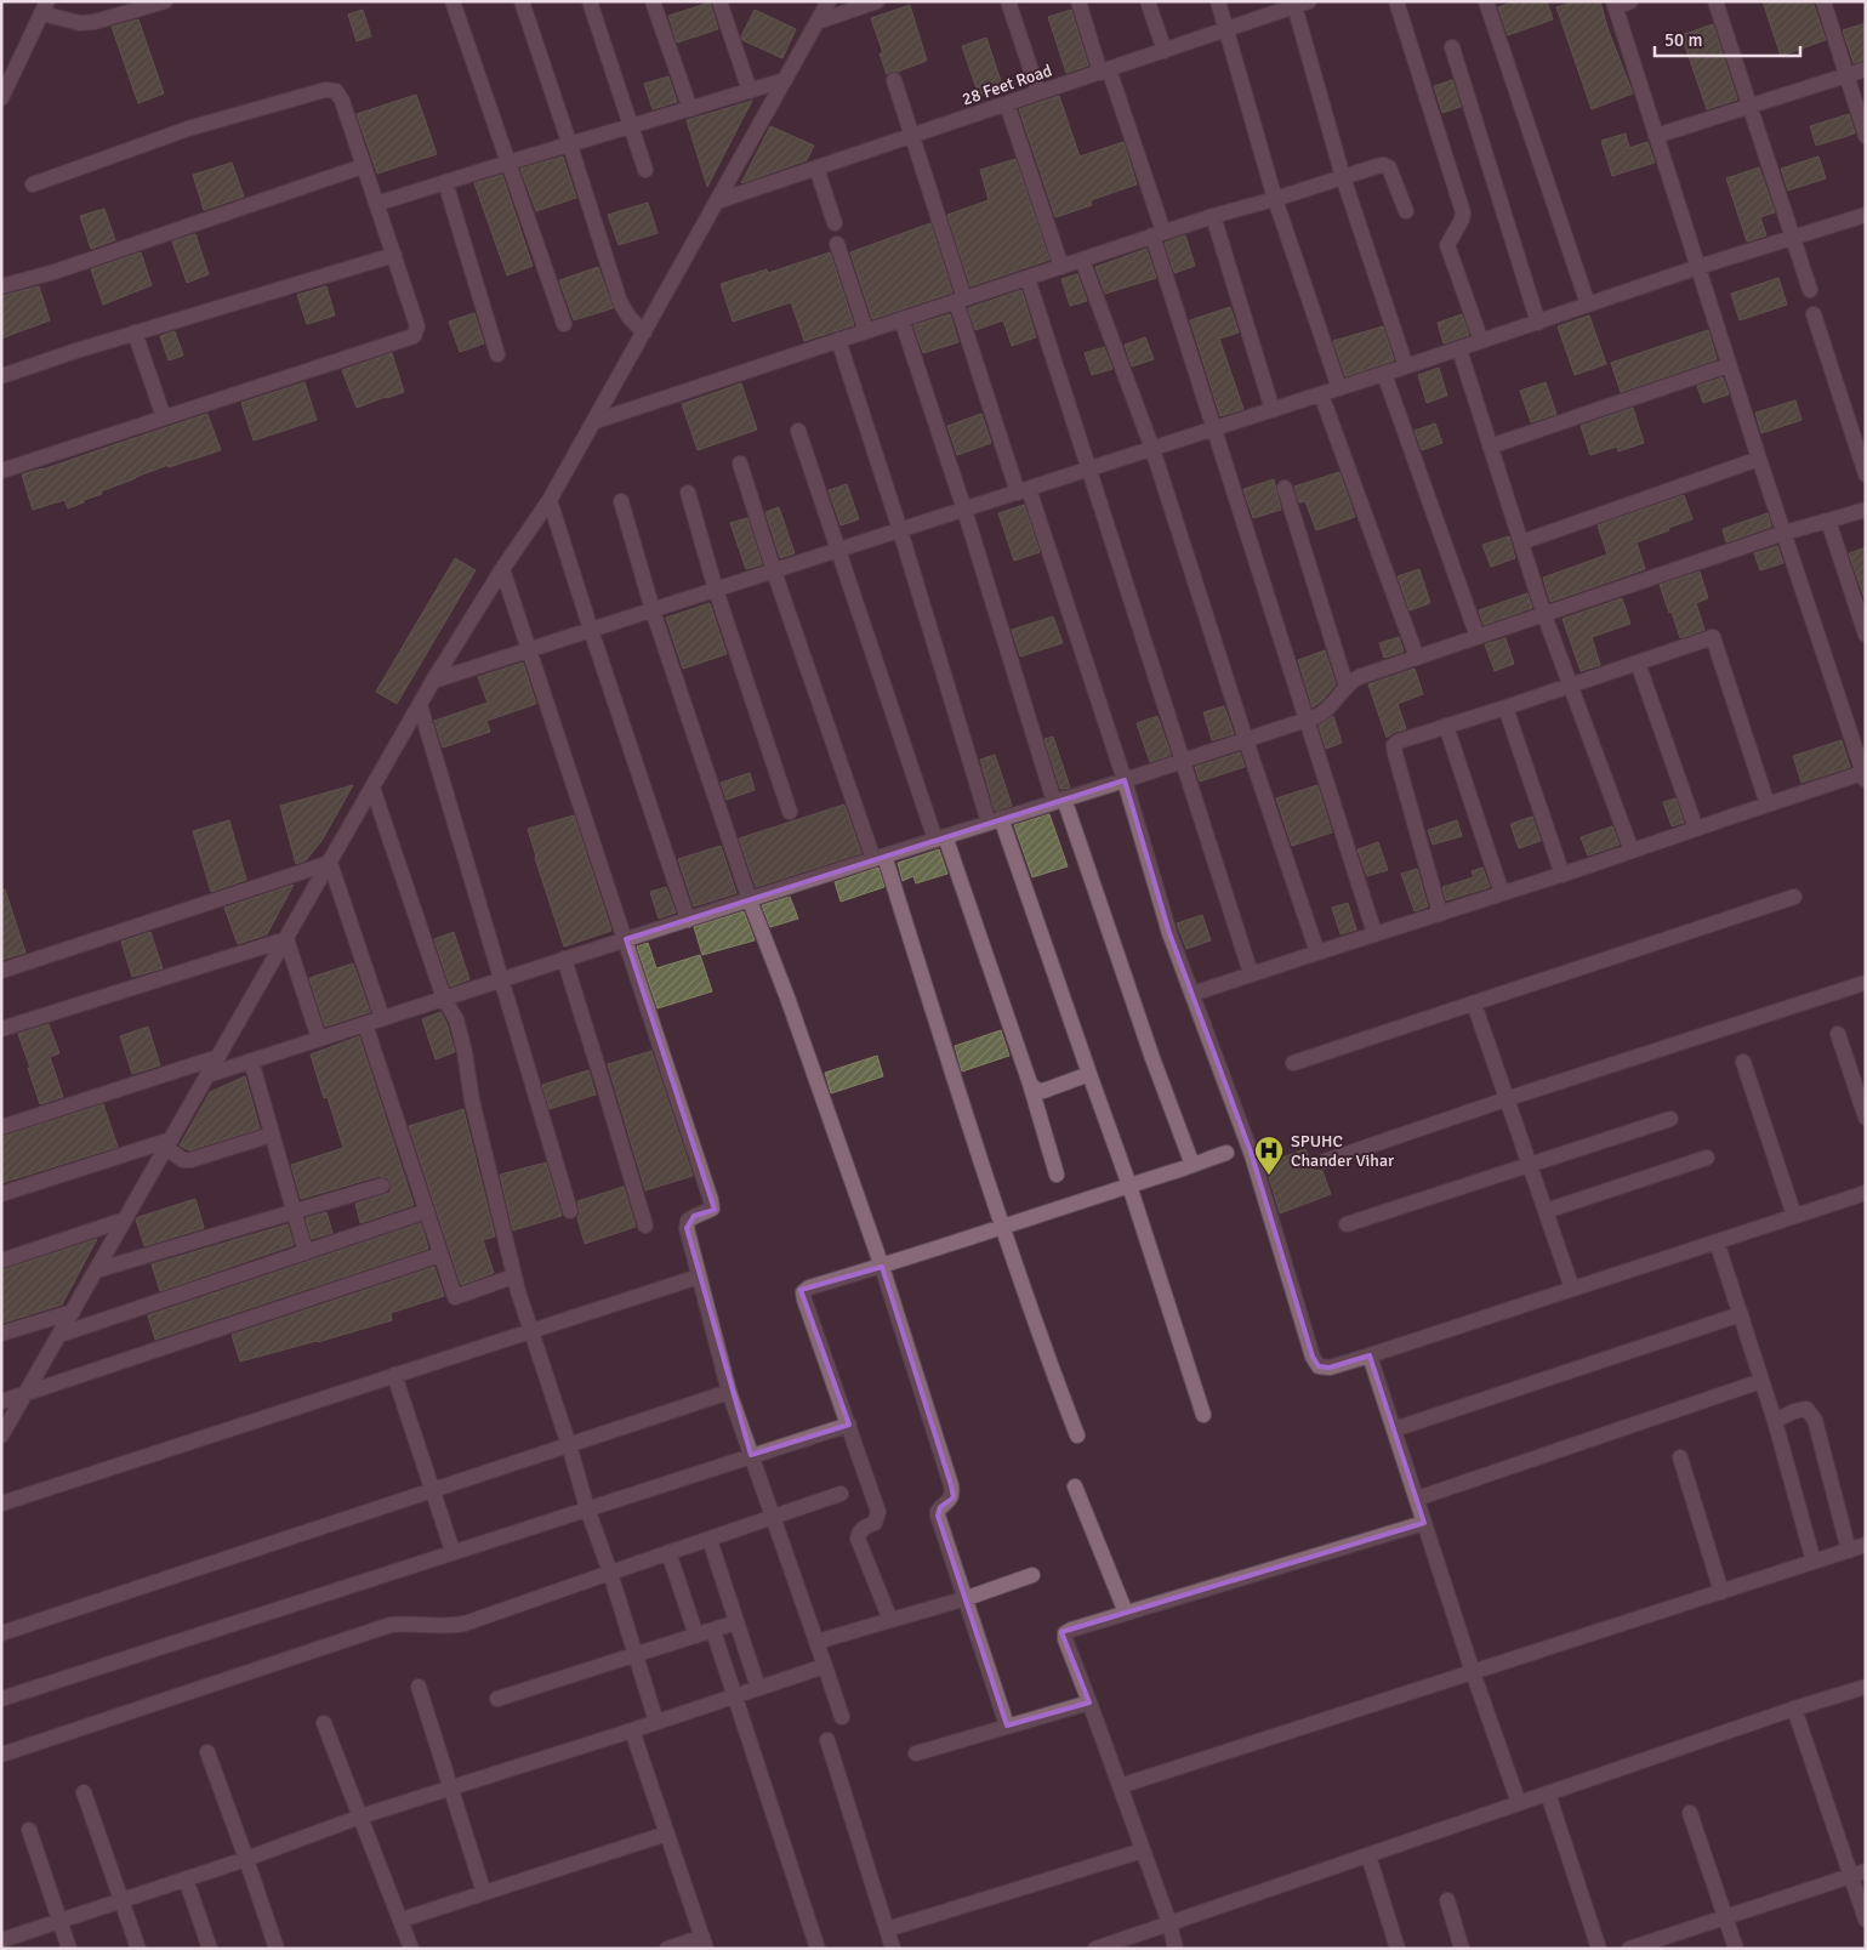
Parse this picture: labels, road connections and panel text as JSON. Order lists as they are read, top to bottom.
{
  "streets": {
    "street": ["28 Feet Road"]
  },
  "places": {
    "hospital": ["SPUHC Chander Vihar"]
  },
  "scale_bar": "50 m"
}
